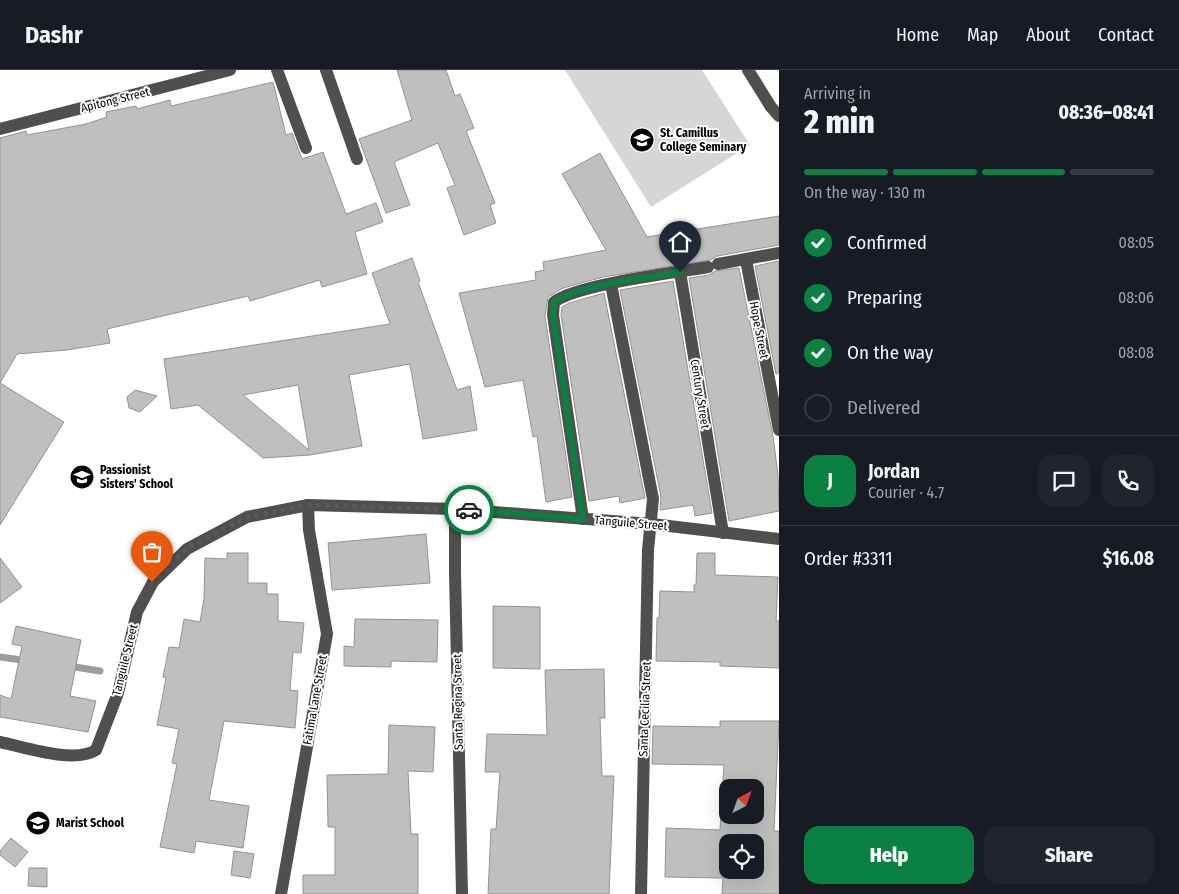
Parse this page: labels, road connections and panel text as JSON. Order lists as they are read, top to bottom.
{
  "streets": {
    "street": [
      "Apitong Street",
      "Hope Street",
      "Century Street",
      "Tanguile Street",
      "Fatima Lane Street",
      "Santa Regina Street",
      "Santa Cecilia Street"
    ]
  },
  "crossings": [
    ["Century Street", "Tanguile Street"],
    ["Tanguile Street", "Fatima Lane Street"],
    ["Tanguile Street", "Santa Regina Street"],
    ["Tanguile Street", "Santa Cecilia Street"]
  ],
  "places": {
    "school or university": ["St. Camillus College Seminary", "Passionist Sisters' School", "Marist School"]
  },
  "north": "top right",
  "page": {
    "header": "Dashr",
    "nav": [
      "Home",
      "Map",
      "About",
      "Contact"
    ],
    "heading": ["2 min", "Arriving in", "08:36–08:41"],
    "panel": [
      "Jordan",
      "Courier · 4.7",
      "Order #3311",
      "$16.08"
    ],
    "bar": "On the way · 130 m",
    "list": [
      ["Confirmed", "08:05"],
      ["Preparing", "08:06"],
      ["On the way", "08:08"],
      "Delivered"
    ],
    "round": "J",
    "buttons": ["Help", "Share"]
  }
}
